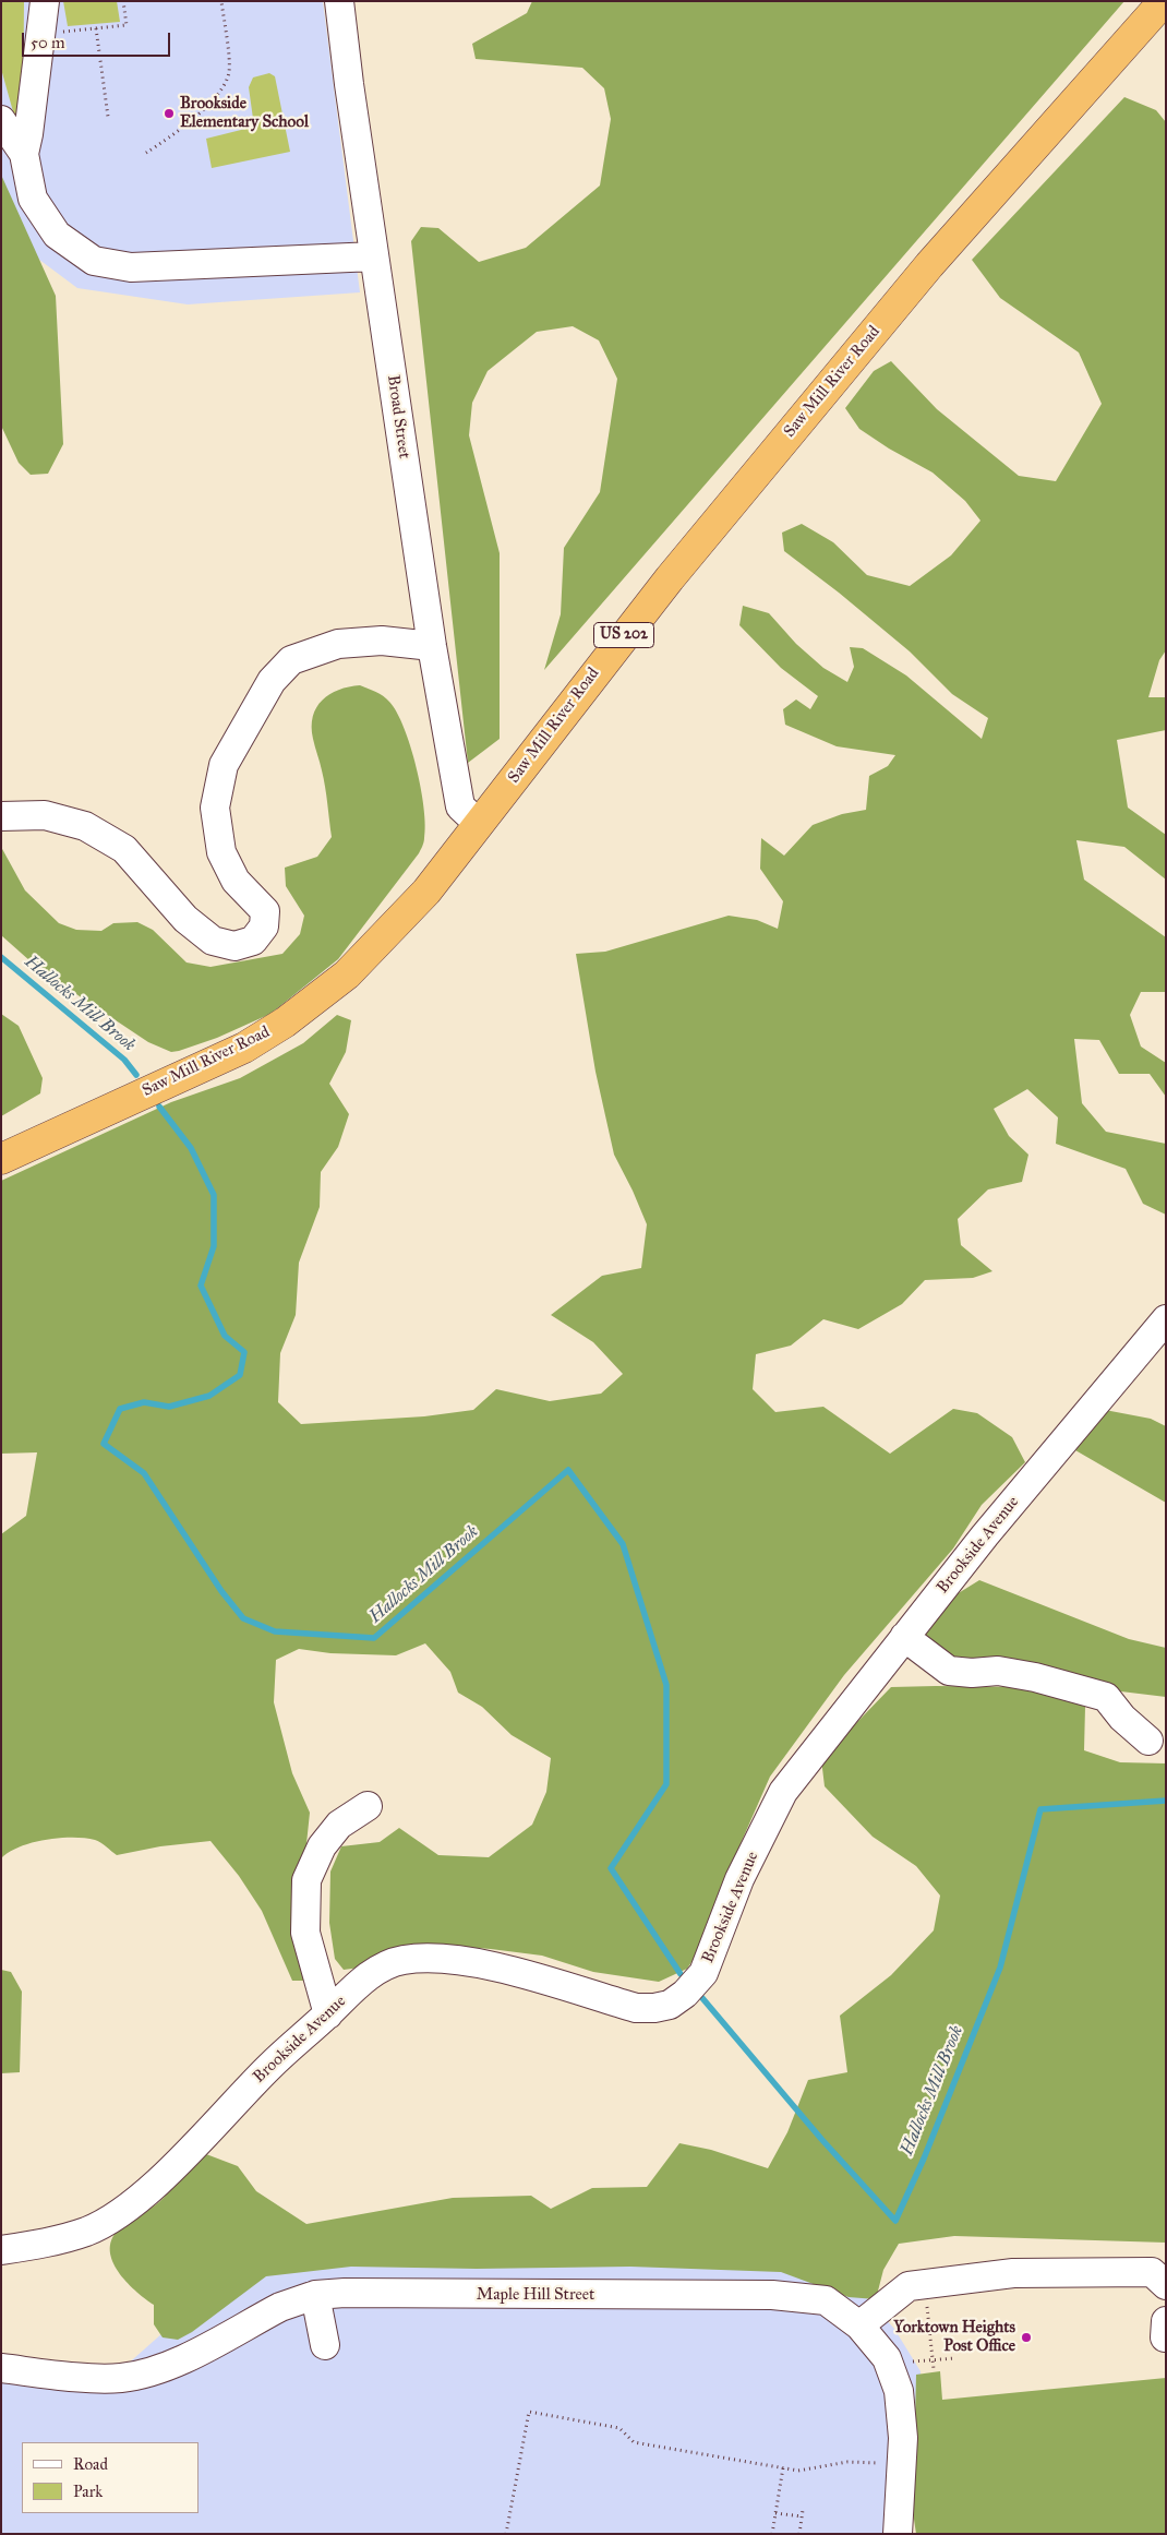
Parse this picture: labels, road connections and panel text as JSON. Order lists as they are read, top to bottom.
{
  "streets": {
    "highway": ["Saw Mill River Road", "US 202"],
    "street": ["Broad Street", "Brookside Avenue", "Maple Hill Street"]
  },
  "crossings": [
    ["Saw Mill River Road", "Broad Street"]
  ],
  "water": ["Hallocks Mill Brook"],
  "places": ["Brookside Elementary School", "Yorktown Heights Post Office"],
  "legend": ["Road", "Park"],
  "scale_bar": "50 m"
}
